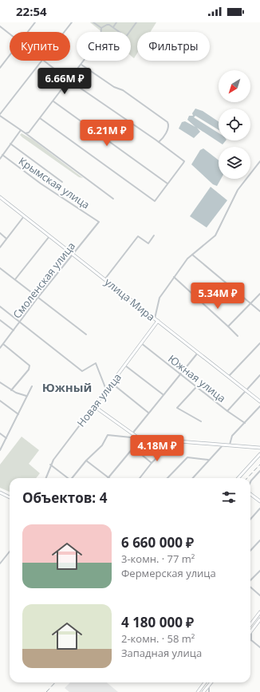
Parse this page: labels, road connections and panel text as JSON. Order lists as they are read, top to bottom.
{
  "streets": {
    "street": [
      "Крымская улица",
      "Смоленская улица",
      "улица Мира",
      "Южная улица",
      "Новая улица"
    ]
  },
  "crossings": [
    ["Крымская улица", "Смоленская улица"],
    ["Смоленская улица", "улица Мира"],
    ["улица Мира", "Новая улица"],
    ["Южная улица", "Новая улица"]
  ],
  "districts": ["Южный"],
  "north": "bottom left",
  "page": {
    "status": "22:54",
    "chip": ["Купить", "Снять", "Фильтры"],
    "price": [
      "6.66M ₽",
      "6.21M ₽",
      "5.34M ₽",
      "4.18M ₽"
    ],
    "heading": "Объектов: 4",
    "list": [
      {
        "name": "6 660 000 ₽",
        "note": "3-комн. · 77 m² · Фермерская улица"
      },
      {
        "name": "4 180 000 ₽",
        "note": "2-комн. · 58 m² · Западная улица"
      }
    ]
  }
}
